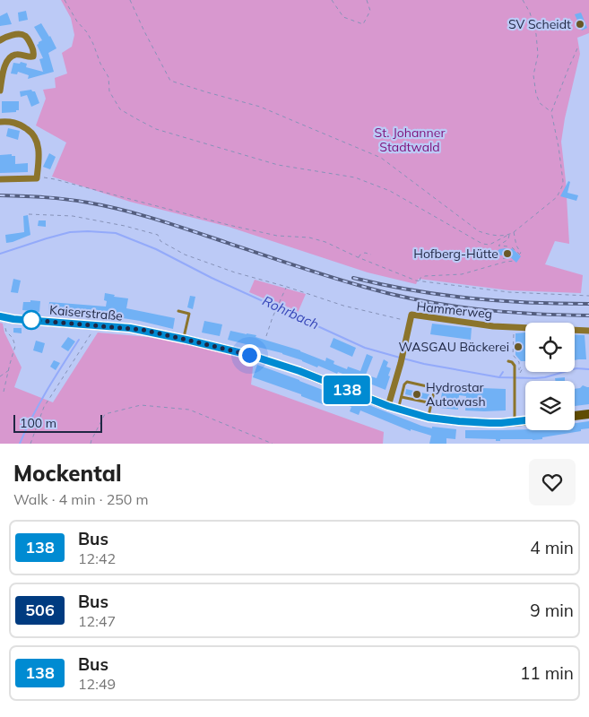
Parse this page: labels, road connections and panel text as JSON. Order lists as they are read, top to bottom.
{
  "streets": {
    "main road": ["Kaiserstraße"],
    "street": ["Hammerweg"]
  },
  "crossings": [
    ["Hammerweg", "Kaiserstraße"]
  ],
  "water": ["Rohrbach"],
  "parks": ["St. Johanner Stadtwald"],
  "places": [
    "SV Scheidt",
    "Hofberg-Hütte",
    "WASGAU Bäckerei",
    "Hydrostar Autowash"
  ],
  "lines": ["bus line 138"],
  "scale_bar": "100 m",
  "page": {
    "on_map": "138",
    "scale": "100 m",
    "heading": ["Mockental", "Walk · 4 min · 250 m"],
    "list": [
      {
        "mark": "138",
        "name": "Bus",
        "note": "12:42",
        "value": "4 min"
      },
      {
        "mark": "506",
        "name": "Bus",
        "note": "12:47",
        "value": "9 min"
      },
      {
        "mark": "138",
        "name": "Bus",
        "note": "12:49",
        "value": "11 min"
      }
    ]
  }
}
